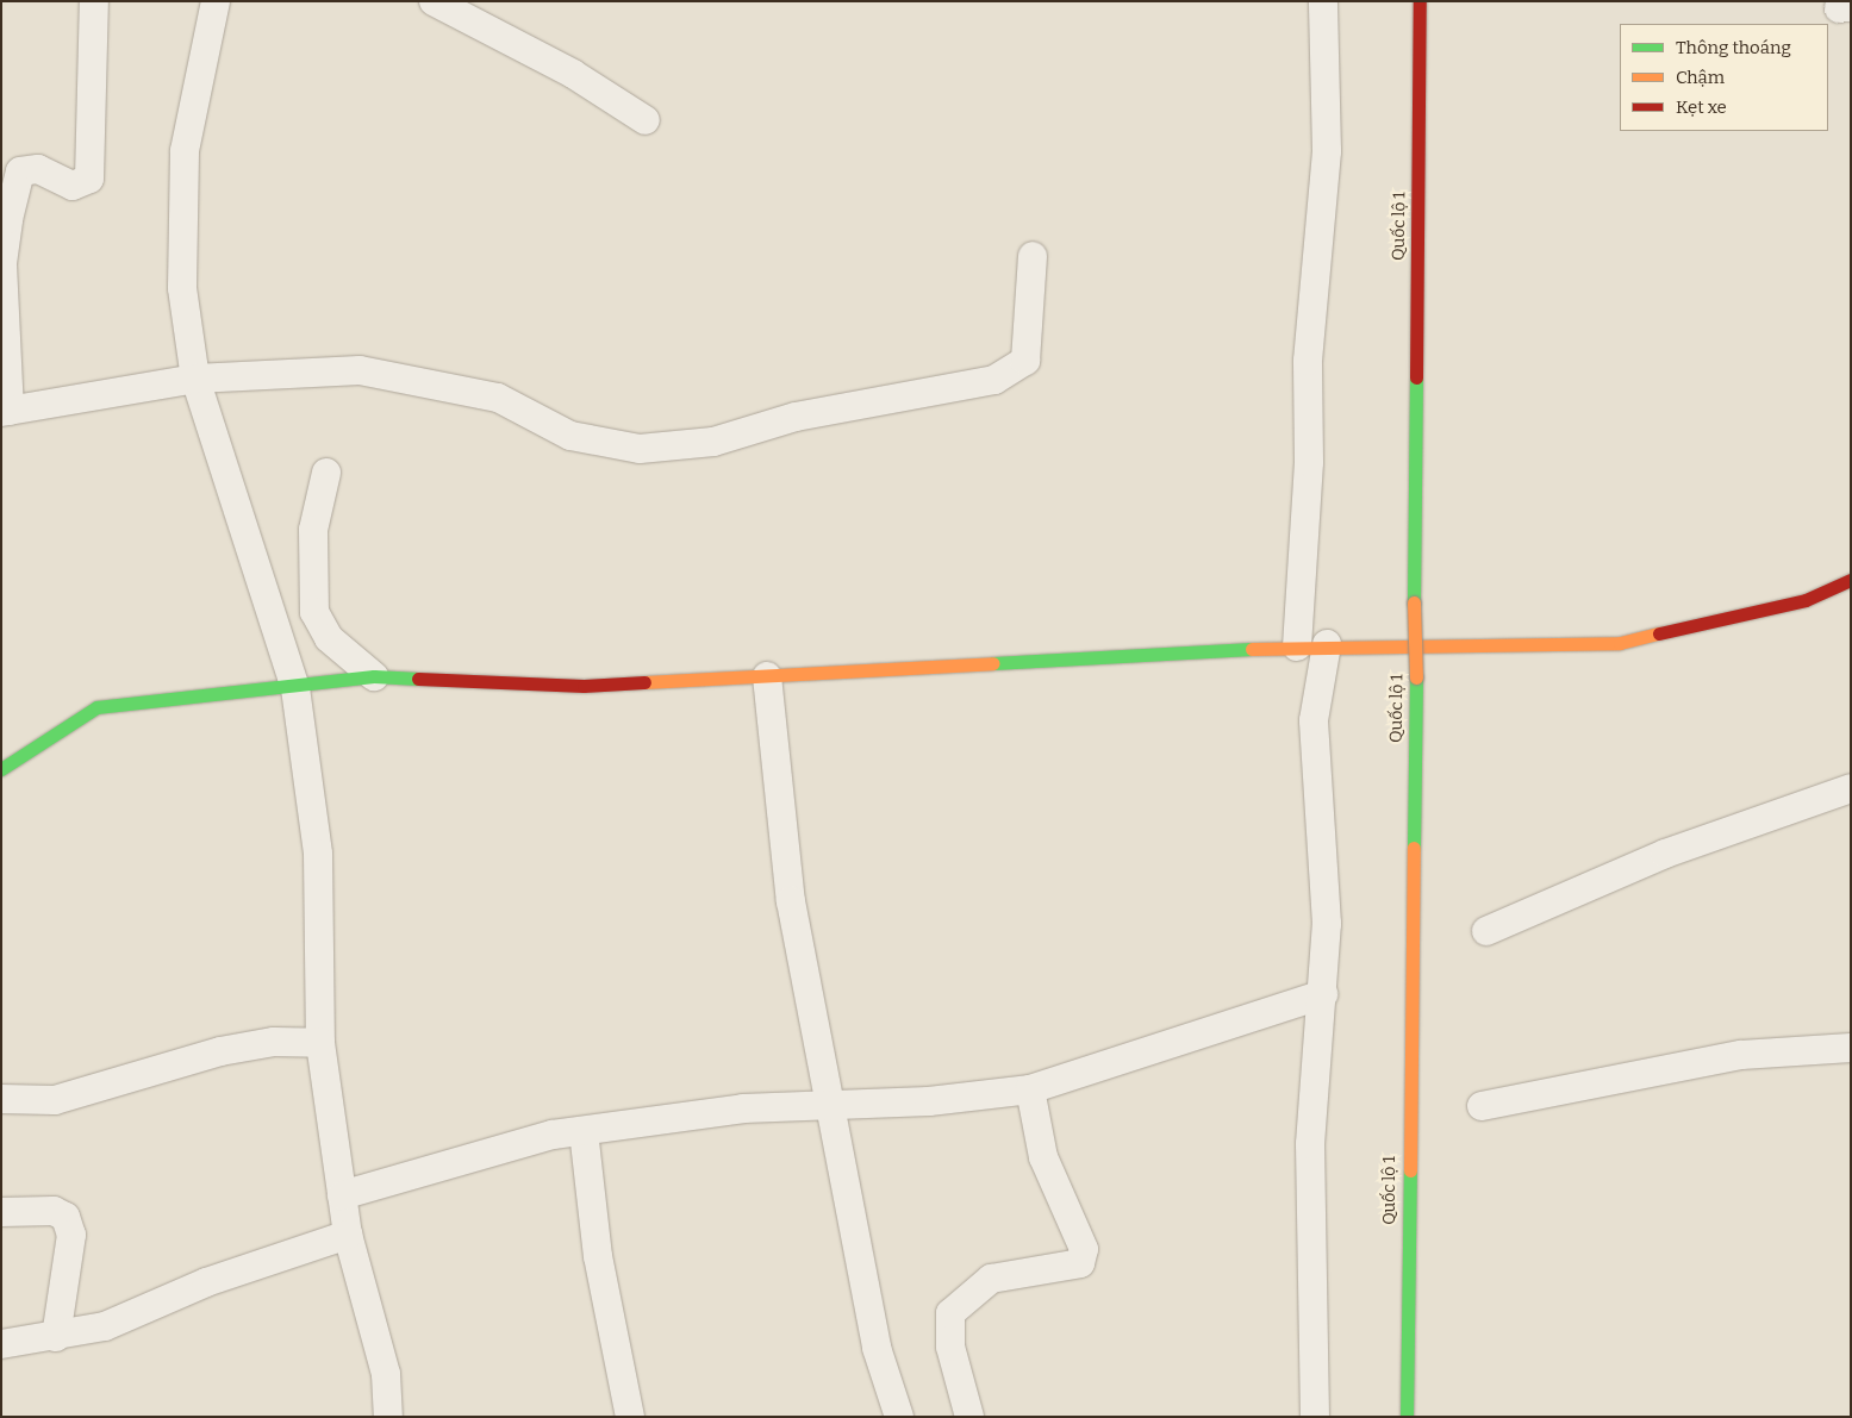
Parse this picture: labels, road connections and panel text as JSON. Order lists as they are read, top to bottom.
{
  "streets": {
    "main road": ["Quốc lộ 1"]
  },
  "legend": ["Thông thoáng", "Chậm", "Kẹt xe"]
}
